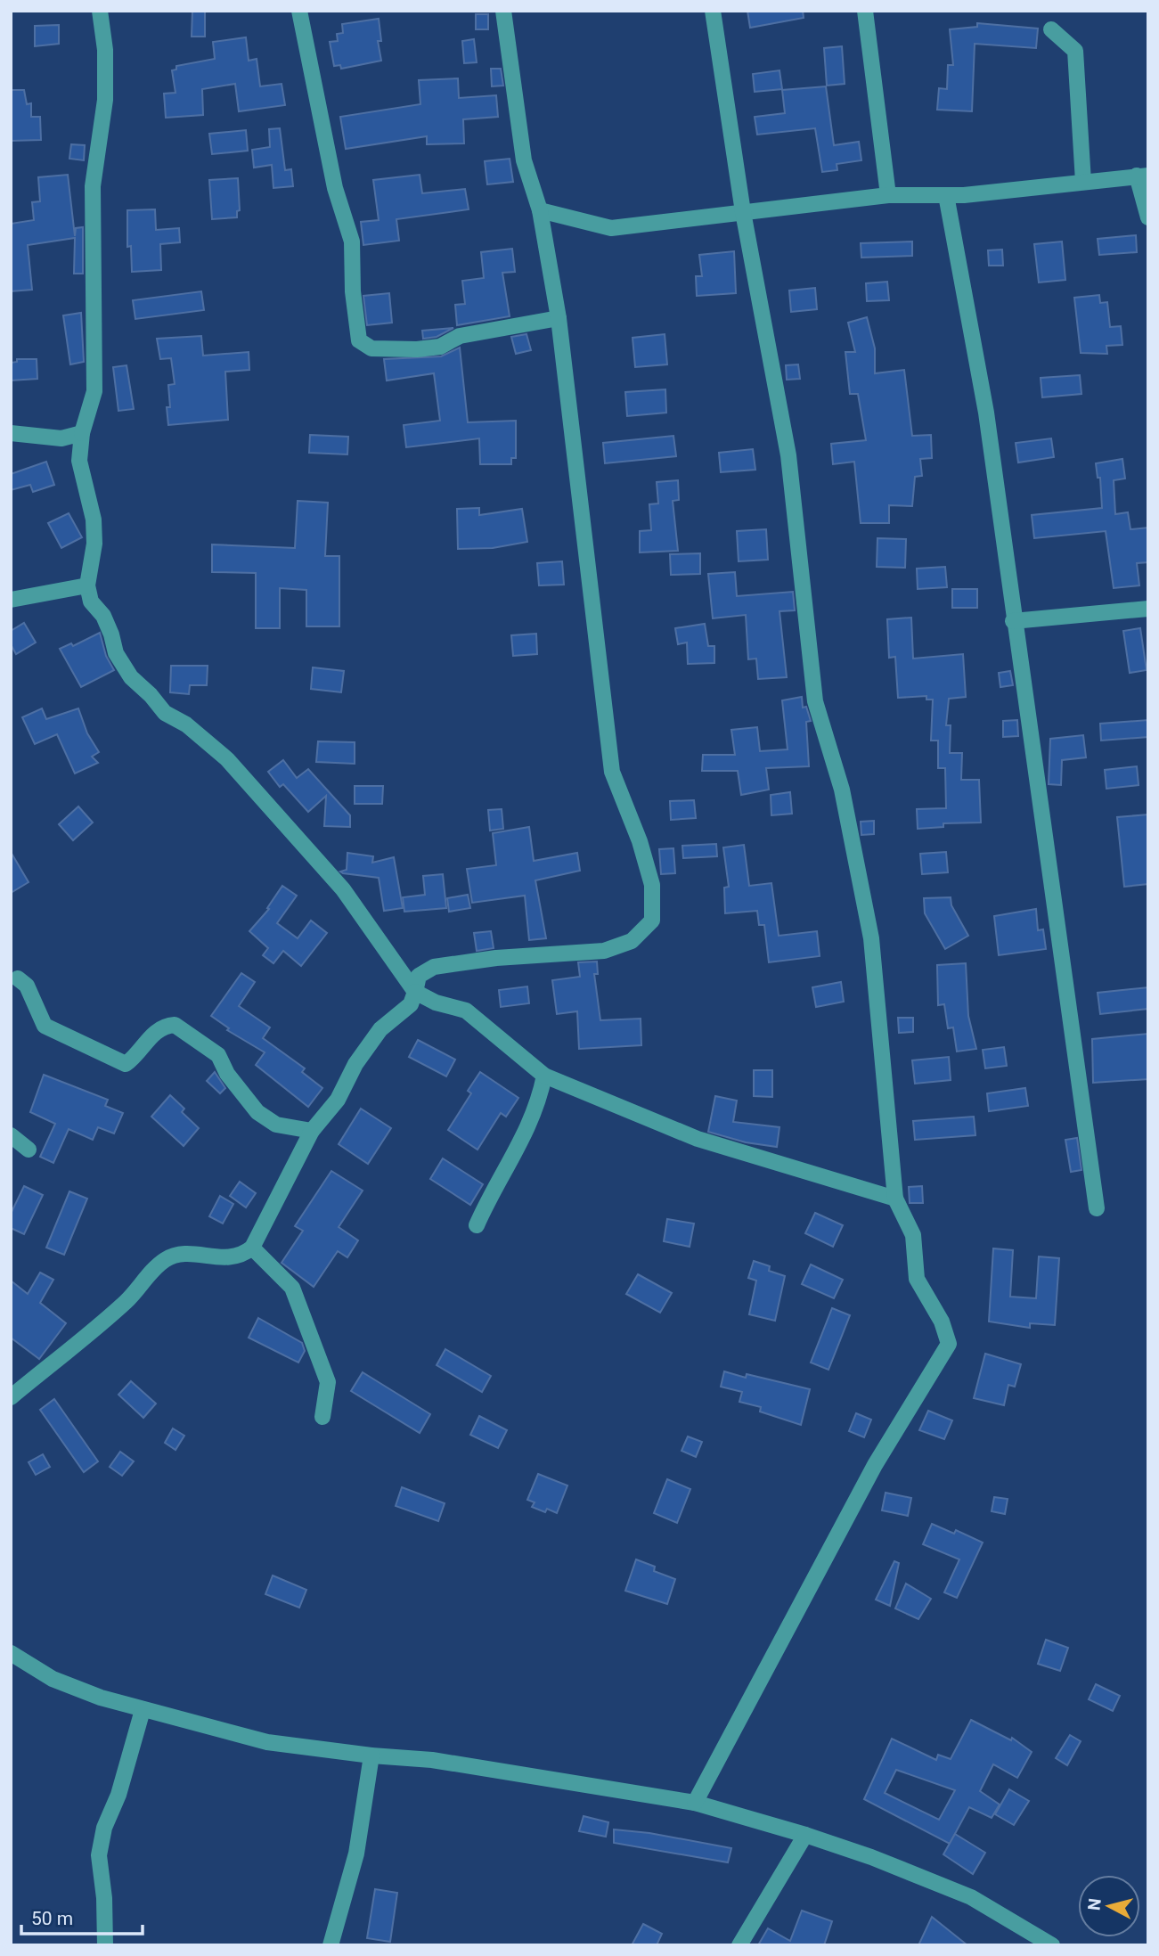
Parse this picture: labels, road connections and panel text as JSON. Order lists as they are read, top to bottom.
{
  "scale_bar": "50 m",
  "north": "left"
}
